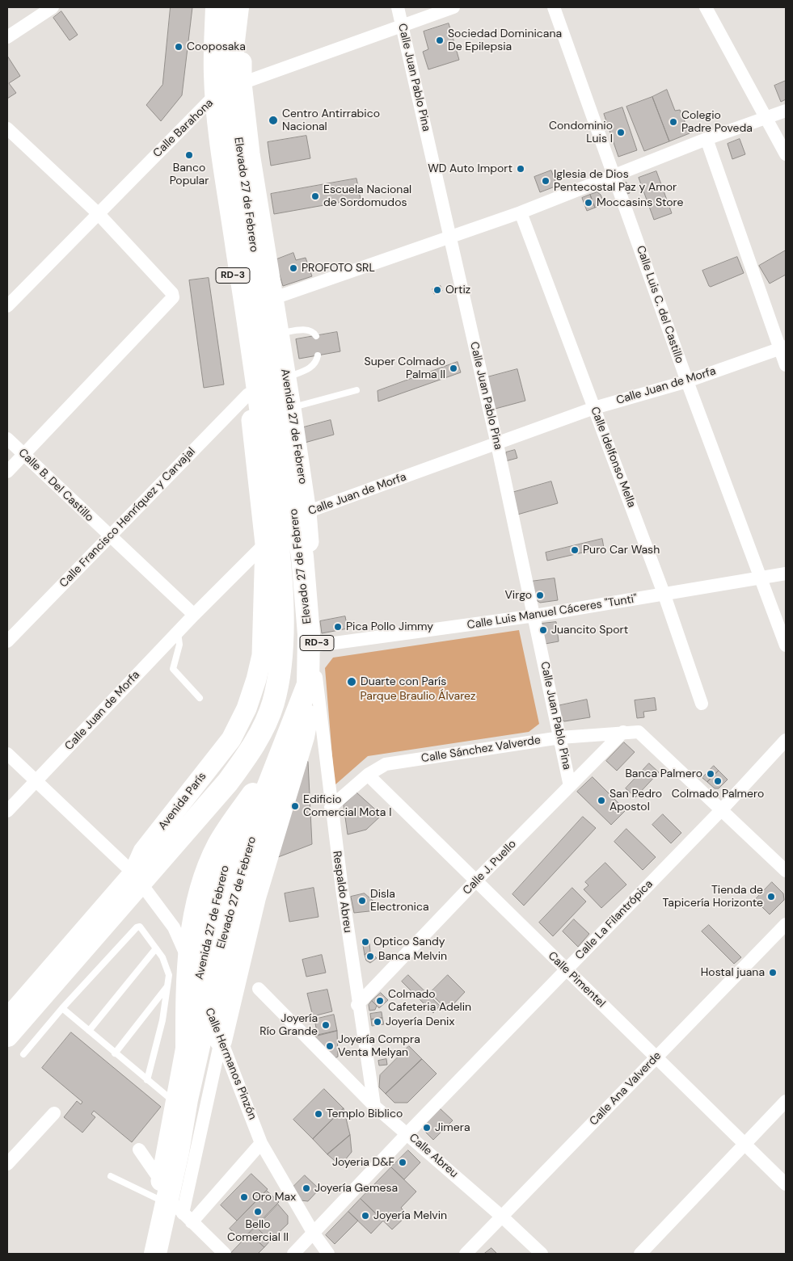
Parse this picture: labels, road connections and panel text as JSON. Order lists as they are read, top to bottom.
{
  "streets": {
    "highway": ["Elevado 27 de Febrero", "RD-3"],
    "main road": ["Avenida 27 de Febrero", "Avenida París"],
    "street": [
      "Calle Juan Pablo Pina",
      "Calle Barahona",
      "Calle Luis C. del Castillo",
      "Calle Juan de Morfa",
      "Calle Idelfonso Mella",
      "Calle B. Del Castillo",
      "Calle Francisco Henríquez y Carvajal",
      "Calle Luis Manuel Cáceres \"Tunti\"",
      "Calle Sánchez Valverde",
      "Calle J. Puello",
      "Respaldo Abreu",
      "Calle La Filantrópica",
      "Calle Pimentel",
      "Calle Hermanos Pinzón",
      "Calle Ana Valverde",
      "Calle Abreu"
    ]
  },
  "crossings": [
    ["Calle Juan Pablo Pina", "Calle Barahona"],
    ["Calle Juan Pablo Pina", "Calle Juan de Morfa"],
    ["Calle Juan Pablo Pina", "Calle Luis Manuel Cáceres \"Tunti\""],
    ["Calle Juan Pablo Pina", "Calle Sánchez Valverde"],
    ["Calle Juan Pablo Pina", "Calle J. Puello"],
    ["Calle Barahona", "RD-3"],
    ["Calle Barahona", "Avenida 27 de Febrero"],
    ["Elevado 27 de Febrero", "Avenida 27 de Febrero"],
    ["Elevado 27 de Febrero", "Respaldo Abreu"],
    ["RD-3", "Calle Juan de Morfa"],
    ["RD-3", "Calle Francisco Henríquez y Carvajal"],
    ["RD-3", "Avenida París"],
    ["Calle Luis C. del Castillo", "Calle Juan de Morfa"],
    ["Calle Luis C. del Castillo", "Calle Luis Manuel Cáceres \"Tunti\""],
    ["Calle Juan de Morfa", "Avenida 27 de Febrero"],
    ["Calle Juan de Morfa", "Calle Idelfonso Mella"],
    ["Calle Juan de Morfa", "Calle B. Del Castillo"],
    ["Calle Juan de Morfa", "Avenida París"],
    ["Avenida 27 de Febrero", "Calle Luis Manuel Cáceres \"Tunti\""],
    ["Avenida 27 de Febrero", "Respaldo Abreu"],
    ["Avenida 27 de Febrero", "Calle Hermanos Pinzón"],
    ["Calle Idelfonso Mella", "Calle Luis Manuel Cáceres \"Tunti\""],
    ["Calle B. Del Castillo", "Calle Francisco Henríquez y Carvajal"],
    ["Calle Sánchez Valverde", "Calle J. Puello"],
    ["Calle Sánchez Valverde", "Respaldo Abreu"],
    ["Calle Sánchez Valverde", "Calle La Filantrópica"],
    ["Calle Sánchez Valverde", "Calle Pimentel"],
    ["Avenida París", "Calle Hermanos Pinzón"],
    ["Calle J. Puello", "Respaldo Abreu"],
    ["Calle J. Puello", "Calle Pimentel"],
    ["Respaldo Abreu", "Calle Abreu"],
    ["Calle La Filantrópica", "Calle Pimentel"],
    ["Calle La Filantrópica", "Calle Hermanos Pinzón"],
    ["Calle La Filantrópica", "Calle Abreu"],
    ["Calle Pimentel", "Calle Ana Valverde"],
    ["Calle Ana Valverde", "Calle Abreu"]
  ],
  "parks": ["Parque Braulio Álvarez"],
  "places": [
    "Sociedad Dominicana De Epilepsia",
    "Cooposaka",
    "Centro Antirrabico Nacional",
    "Colegio Padre Poveda",
    "Condominio Luis I",
    "Banco Popular",
    "WD Auto Import",
    "Iglesia de Dios Pentecostal Paz y Amor",
    "Escuela Nacional de Sordomudos",
    "Moccasins Store",
    "PROFOTO SRL",
    "Ortiz",
    "Super Colmado Palma II",
    "Puro Car Wash",
    "Virgo",
    "Pica Pollo Jimmy",
    "Juancito Sport",
    "Duarte con París",
    "Banca Palmero",
    "Colmado Palmero",
    "San Pedro Apostol",
    "Edificio Comercial Mota I",
    "Tienda de Tapicería Horizonte",
    "Disla Electronica",
    "Optico Sandy",
    "Banca Melvin",
    "Hostal juana",
    "Colmado Cafeteria Adelin",
    "Joyería Denix",
    "Joyería Río Grande",
    "Joyería Compra Venta Melyan",
    "Templo Biblico",
    "Jimera",
    "Joyeria D&F",
    "Joyería Gemesa",
    "Oro Max",
    "Bello Comercial II",
    "Joyería Melvin"
  ]
}
